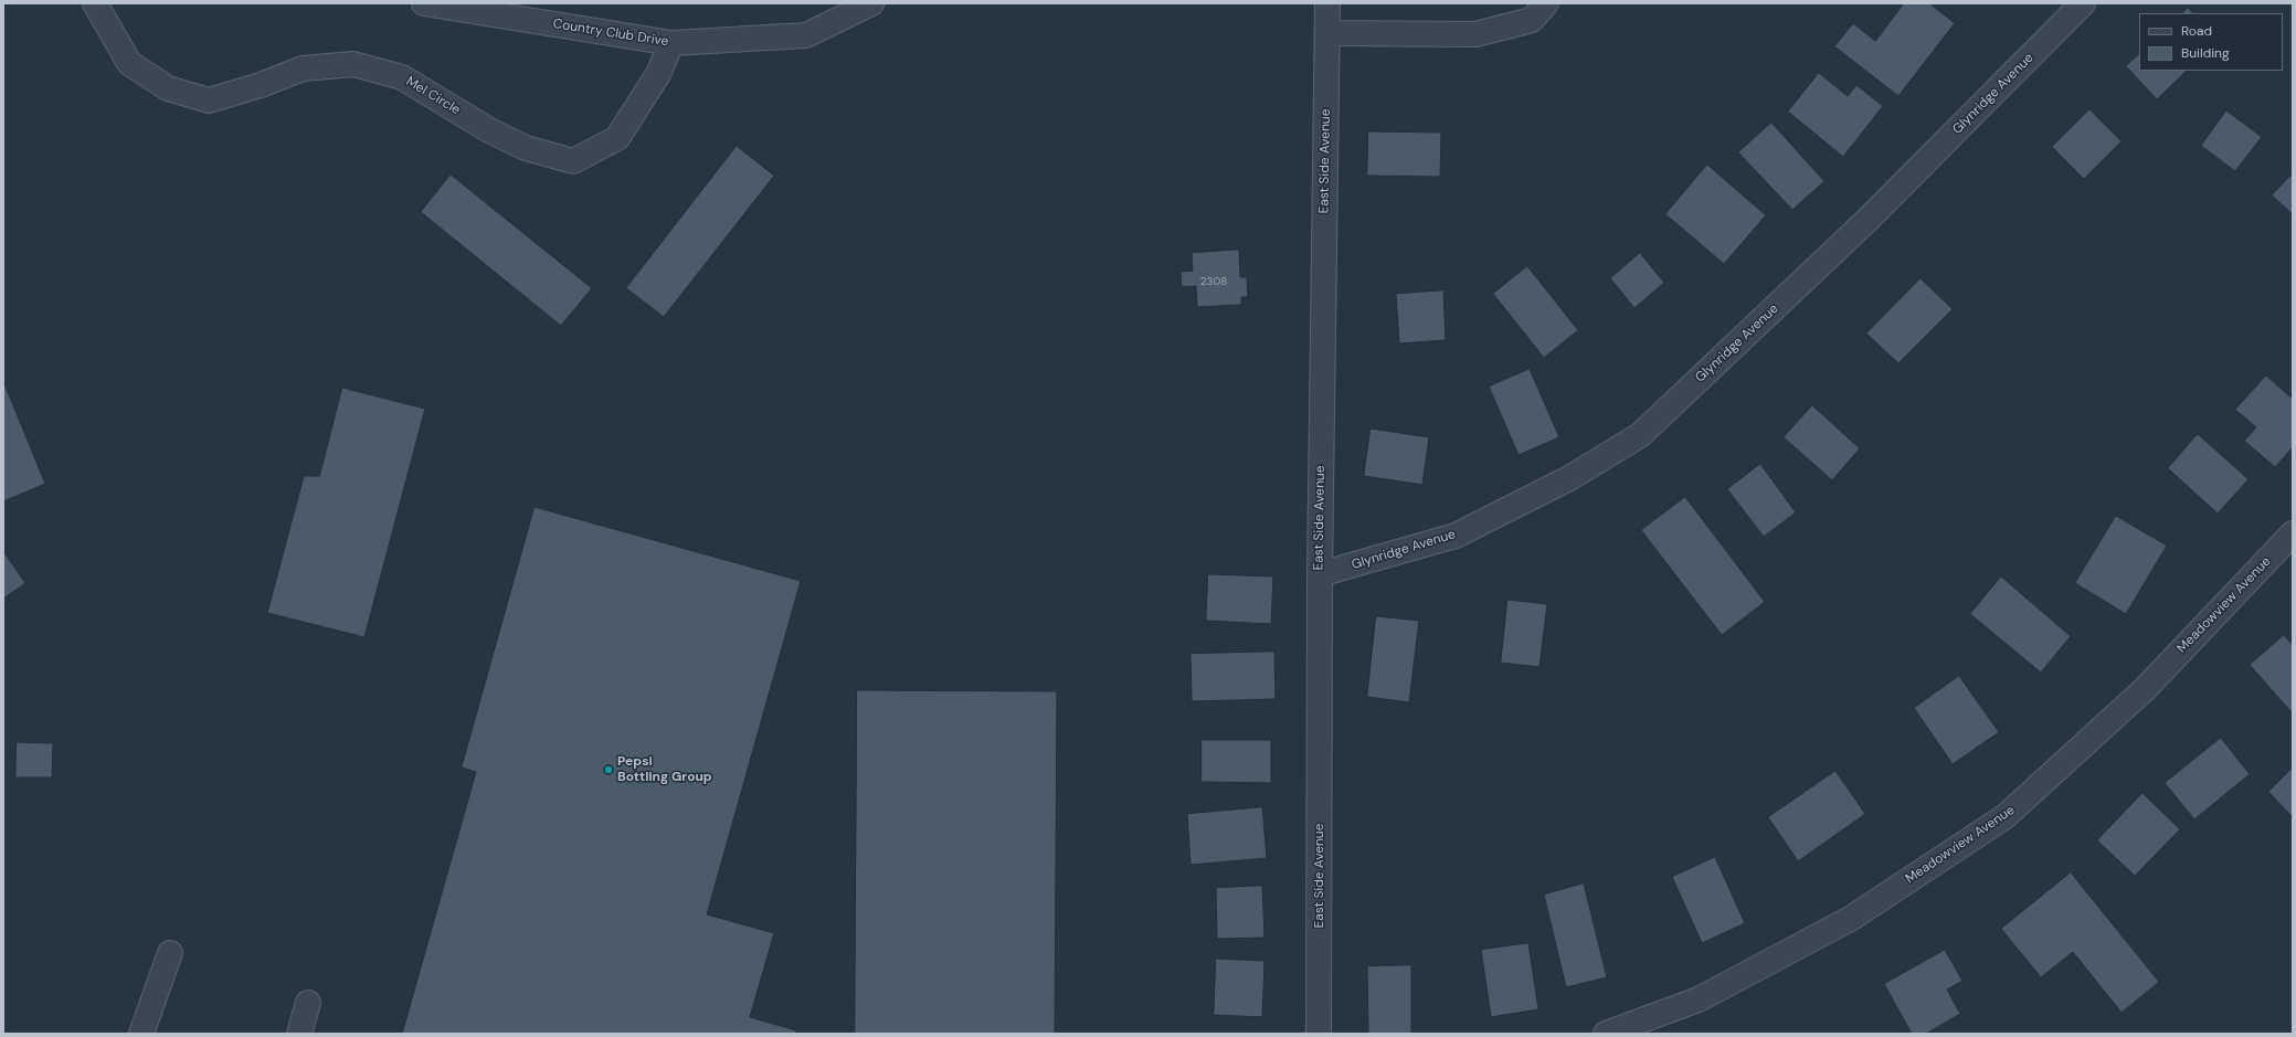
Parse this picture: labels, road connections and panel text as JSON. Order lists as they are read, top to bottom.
{
  "streets": {
    "street": [
      "Country Club Drive",
      "Glynridge Avenue",
      "Mel Circle",
      "East Side Avenue",
      "Meadowview Avenue"
    ]
  },
  "crossings": [
    ["Country Club Drive", "Mel Circle"],
    ["Glynridge Avenue", "East Side Avenue"]
  ],
  "places": ["Pepsi Bottling Group"],
  "house_numbers": ["2308"],
  "legend": ["Road", "Building"]
}
